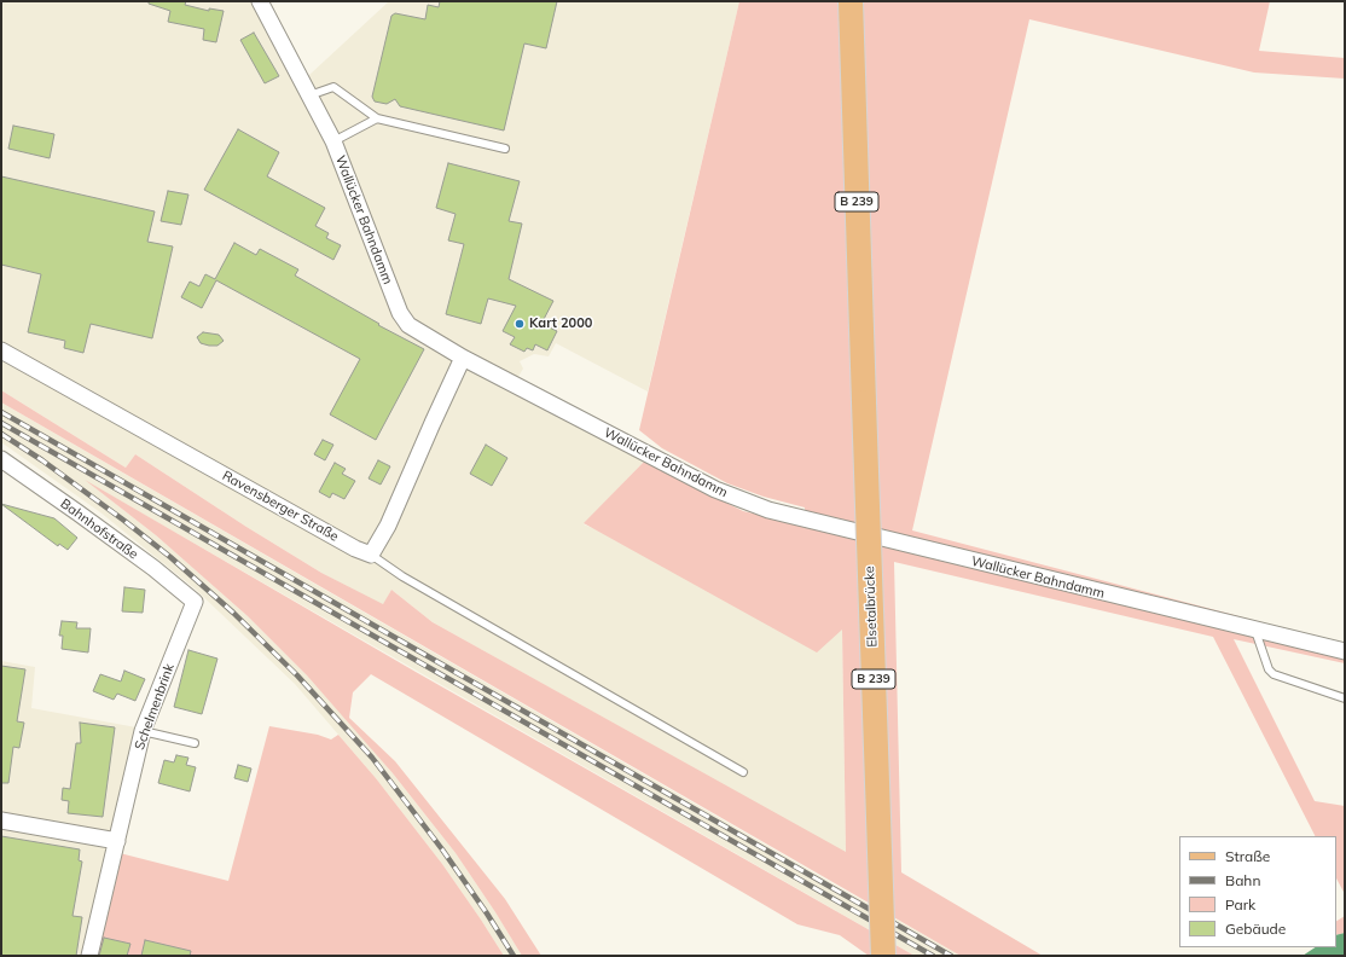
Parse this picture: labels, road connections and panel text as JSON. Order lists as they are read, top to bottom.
{
  "streets": {
    "main road": ["B 239", "Elsetalbrücke"],
    "street": [
      "Wallücker Bahndamm",
      "Ravensberger Straße",
      "Bahnhofstraße",
      "Schelmenbrink"
    ]
  },
  "crossings": [
    ["Bahnhofstraße", "Schelmenbrink"]
  ],
  "places": ["Kart 2000"],
  "legend": [
    "Straße",
    "Bahn",
    "Park",
    "Gebäude"
  ]
}
